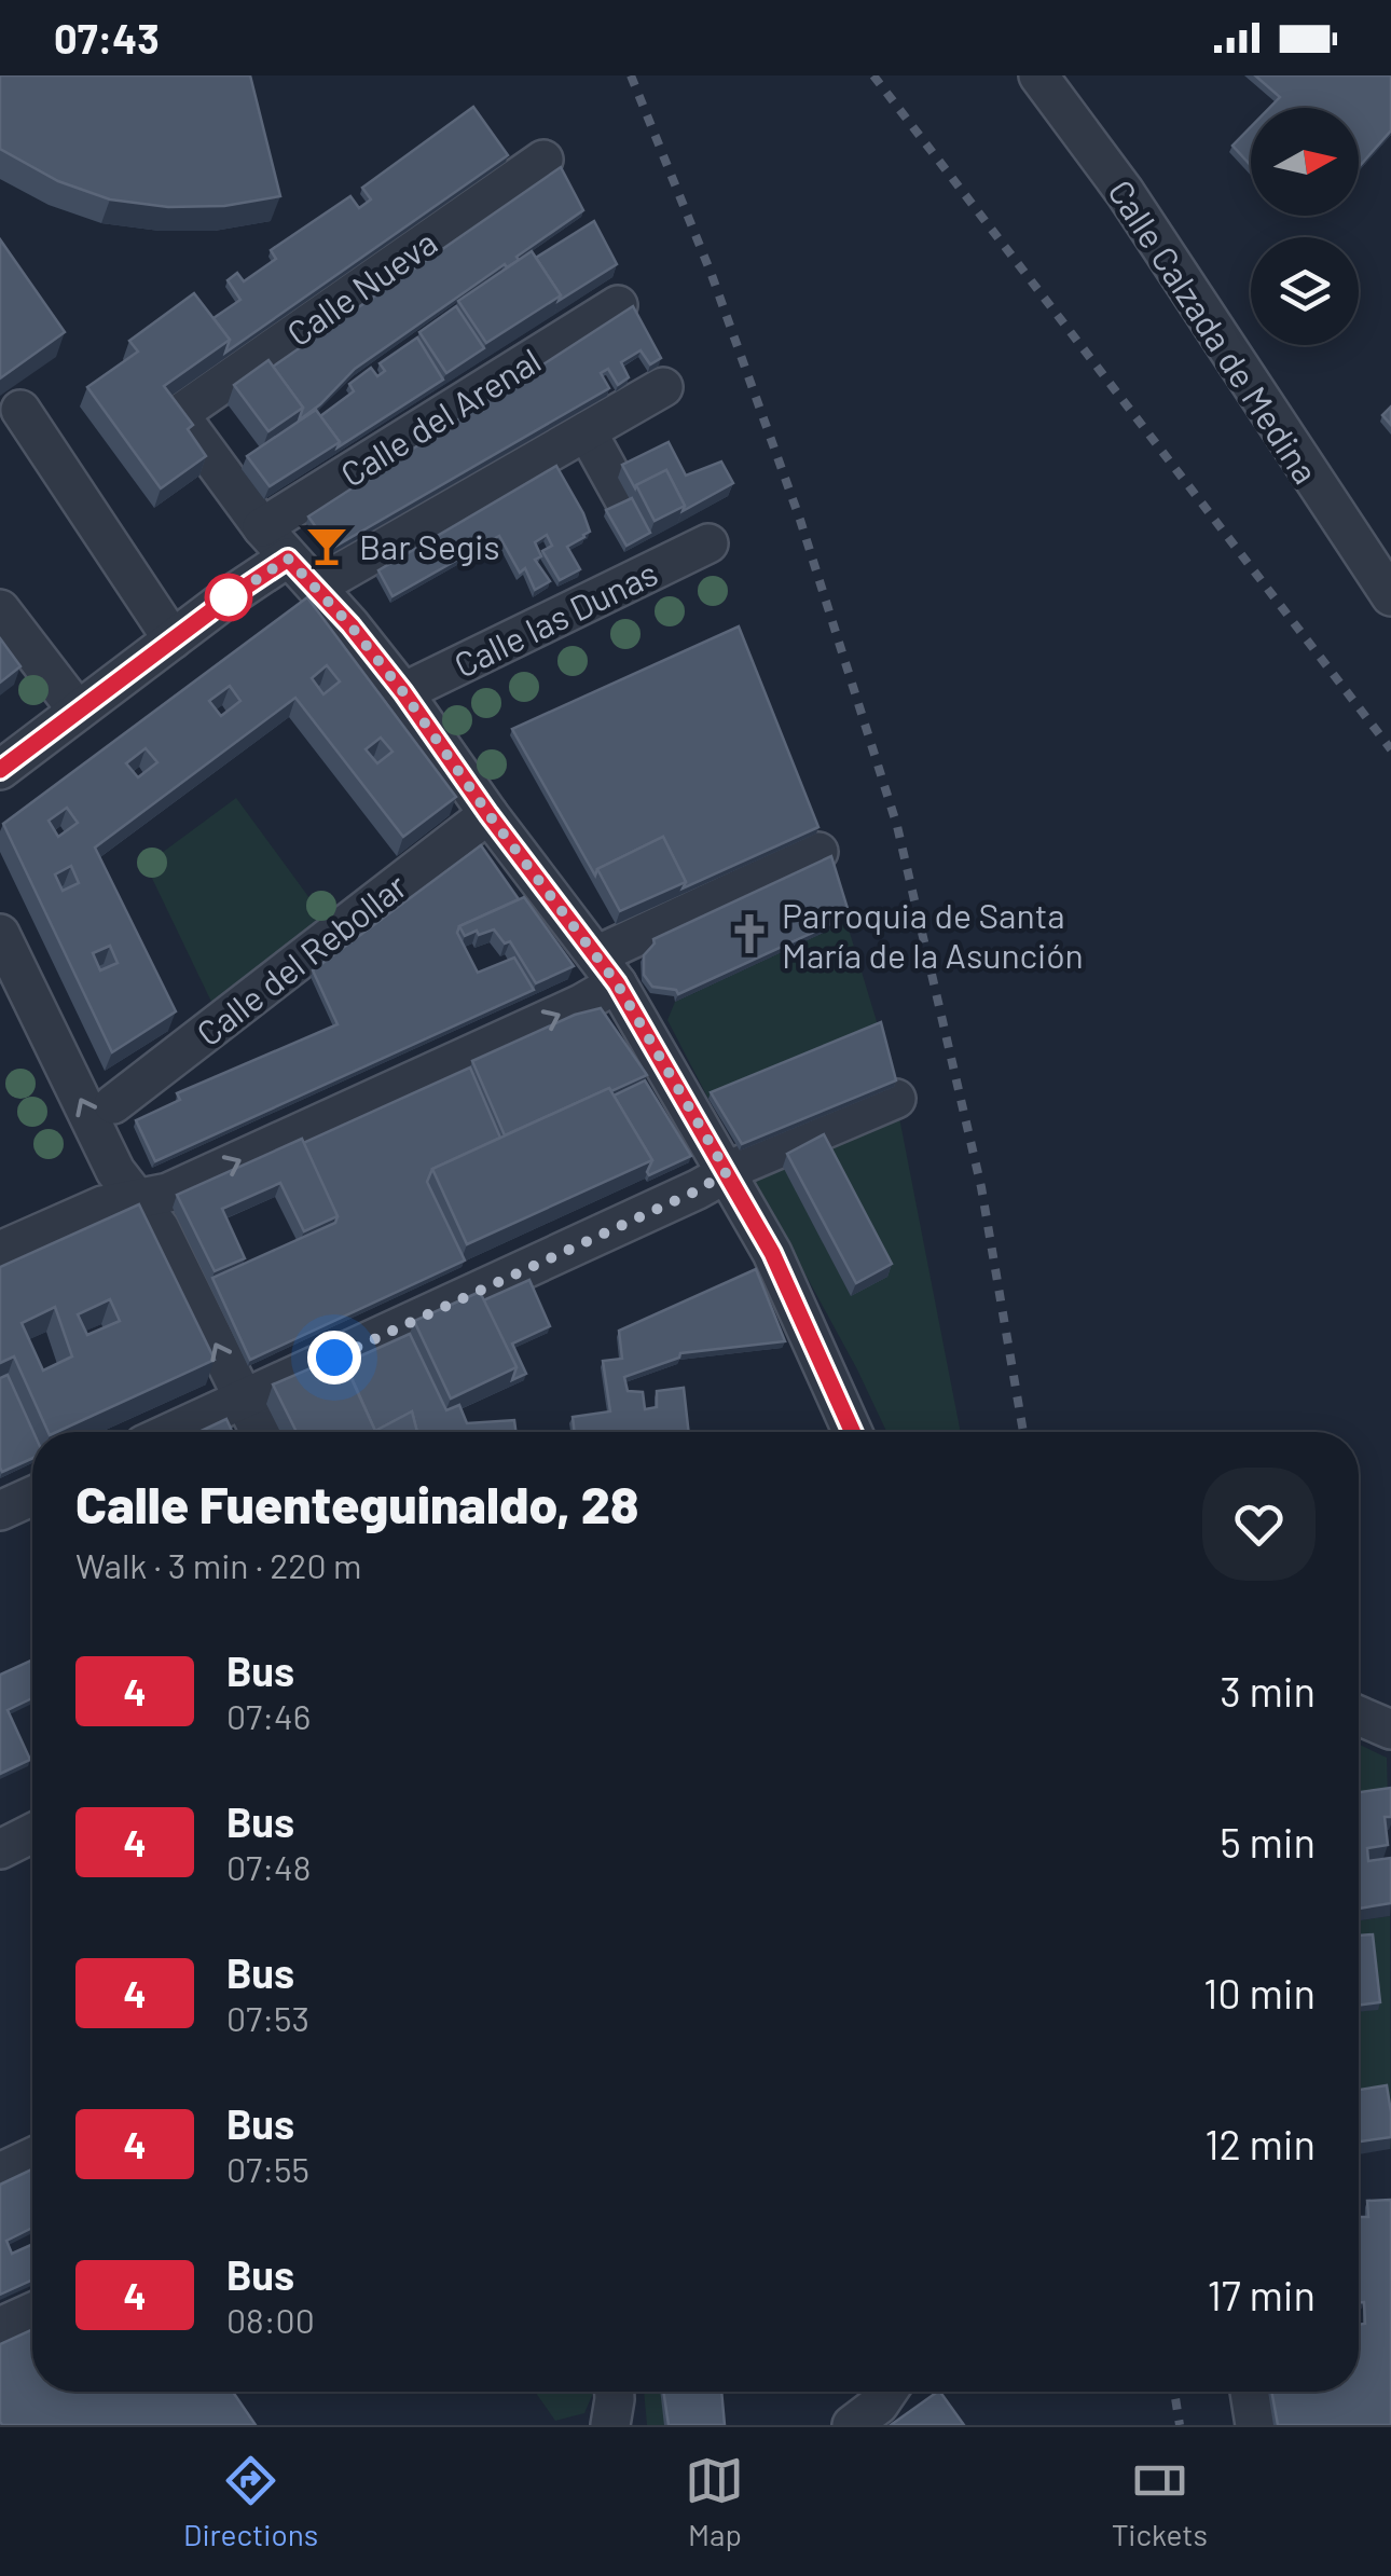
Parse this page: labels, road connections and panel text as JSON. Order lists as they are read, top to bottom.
{
  "streets": {
    "street": [
      "Calle Nueva",
      "Calle Calzada de Medina",
      "Calle del Arenal",
      "Calle las Dunas",
      "Calle del Rebollar"
    ]
  },
  "crossings": [
    ["Calle Nueva", "Calle del Arenal"]
  ],
  "places": {
    "bar": ["Bar Segis"],
    "church": ["Parroquia de Santa María de la Asunción"]
  },
  "lines": ["bus line 4"],
  "north": "right",
  "page": {
    "status": "07:43",
    "heading": ["Calle Fuenteguinaldo, 28", "Walk · 3 min · 220 m"],
    "list": [
      {
        "mark": "4",
        "name": "Bus",
        "note": "07:46",
        "value": "3 min"
      },
      {
        "mark": "4",
        "name": "Bus",
        "note": "07:48",
        "value": "5 min"
      },
      {
        "mark": "4",
        "name": "Bus",
        "note": "07:53",
        "value": "10 min"
      },
      {
        "mark": "4",
        "name": "Bus",
        "note": "07:55",
        "value": "12 min"
      },
      {
        "mark": "4",
        "name": "Bus",
        "note": "08:00",
        "value": "17 min"
      }
    ],
    "tabs": ["Directions", "Map", "Tickets"]
  }
}
